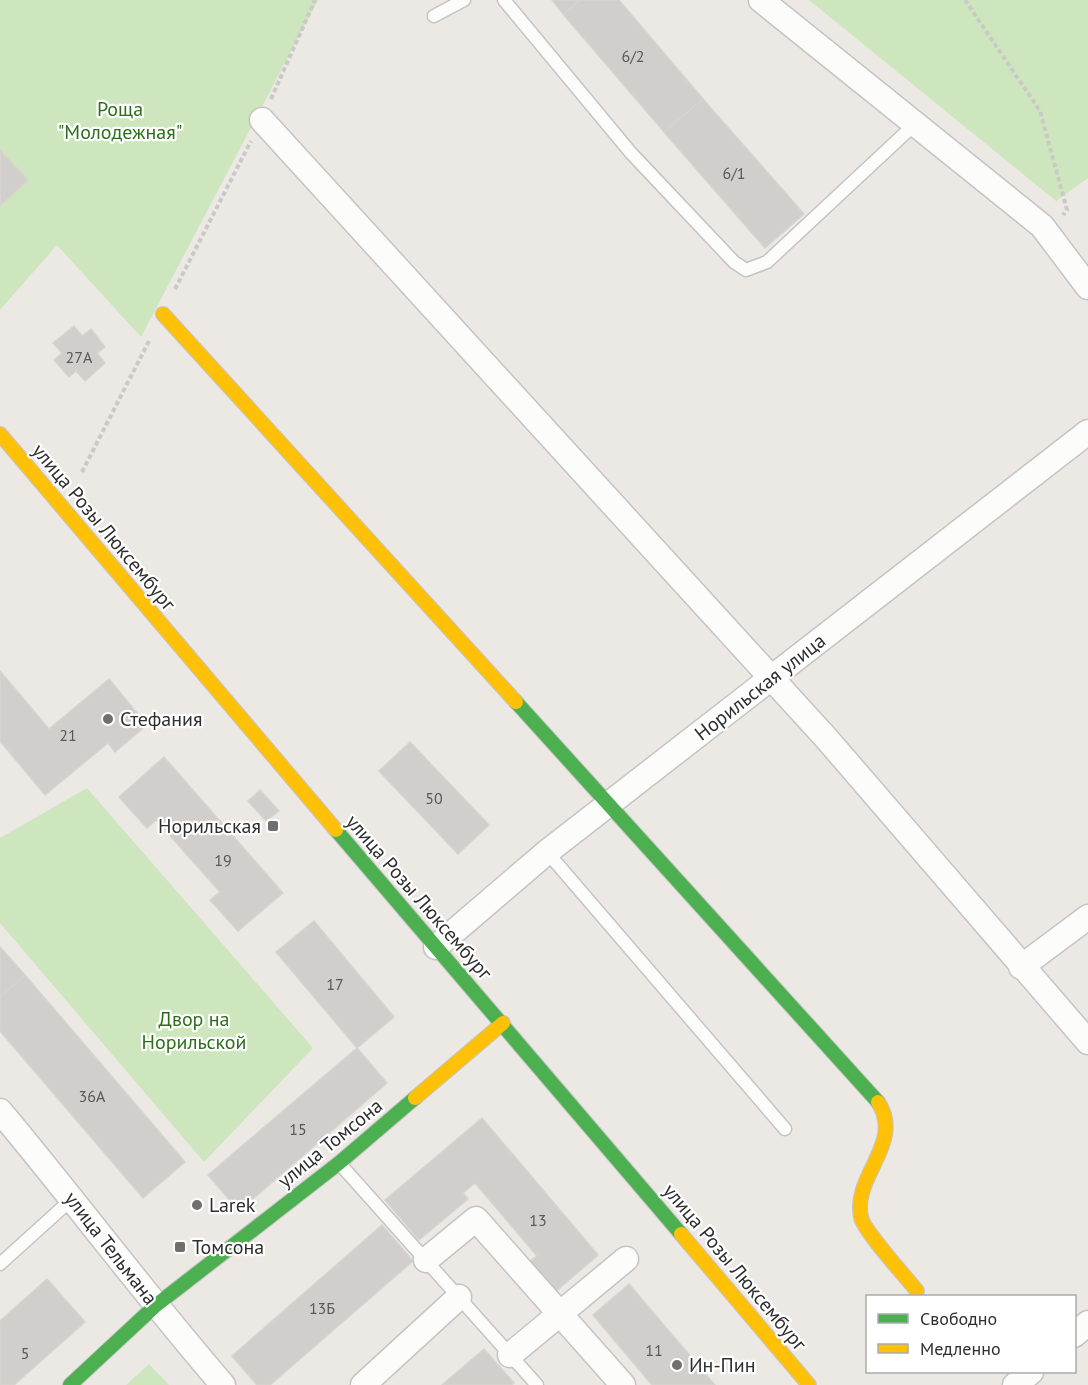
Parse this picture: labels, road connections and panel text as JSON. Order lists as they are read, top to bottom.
{
  "streets": {
    "street": [
      "улица Розы Люксембург",
      "Норильская улица",
      "улица Томсона",
      "улица Тельмана"
    ]
  },
  "crossings": [
    ["улица Розы Люксембург", "Норильская улица"],
    ["улица Розы Люксембург", "улица Томсона"],
    ["улица Томсона", "улица Тельмана"]
  ],
  "parks": ["Роща \"Молодежная\"", "Двор на Норильской"],
  "places": {
    "other": ["Стефания", "Larek", "Ин-Пин"],
    "transit": ["Норильская", "Томсона"]
  },
  "house_numbers": [
    "6/2",
    "6/1",
    "27А",
    "21",
    "50",
    "19",
    "17",
    "36А",
    "15",
    "13",
    "13Б",
    "11",
    "5"
  ],
  "legend": ["Свободно", "Медленно"]
}
